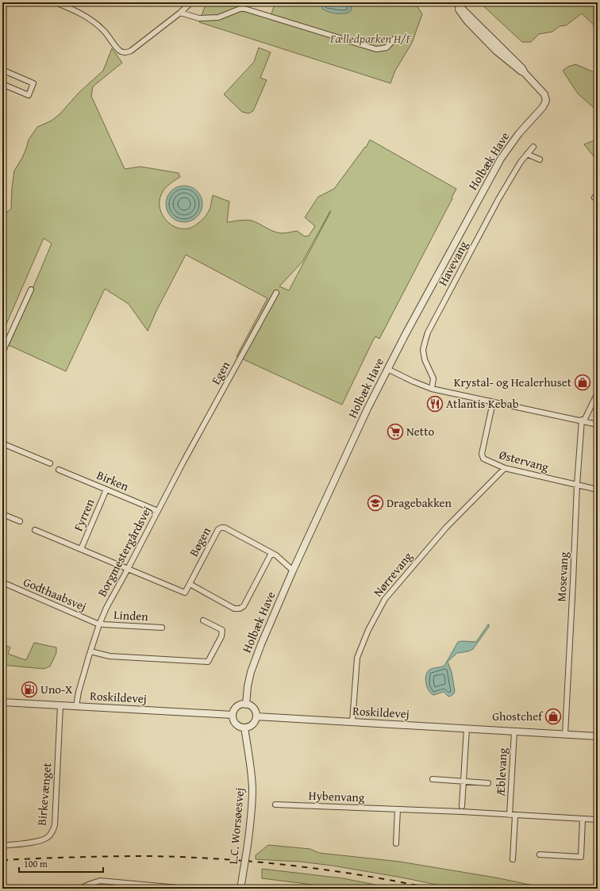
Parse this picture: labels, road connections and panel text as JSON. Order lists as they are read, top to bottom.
{
  "streets": {
    "street": [
      "Holbæk Have",
      "Havevang",
      "Egen",
      "Østervang",
      "Birken",
      "Fyrren",
      "Bøgen",
      "Borgmestergårdsvej",
      "Nørrevang",
      "Mosevang",
      "Godthaabsvej",
      "Linden",
      "Roskildevej",
      "Æblevang",
      "Birkevænget",
      "Hybenvang",
      "L.C. Worsøesvej"
    ]
  },
  "crossings": [
    ["Holbæk Have", "Bøgen"],
    ["Holbæk Have", "Roskildevej"],
    ["Holbæk Have", "L.C. Worsøesvej"],
    ["Egen", "Borgmestergårdsvej"],
    ["Østervang", "Nørrevang"],
    ["Østervang", "Mosevang"],
    ["Birken", "Fyrren"],
    ["Birken", "Borgmestergårdsvej"],
    ["Fyrren", "Bøgen"],
    ["Fyrren", "Borgmestergårdsvej"],
    ["Bøgen", "Borgmestergårdsvej"],
    ["Borgmestergårdsvej", "Godthaabsvej"],
    ["Borgmestergårdsvej", "Linden"],
    ["Borgmestergårdsvej", "Roskildevej"],
    ["Nørrevang", "Roskildevej"],
    ["Mosevang", "Roskildevej"],
    ["Godthaabsvej", "Linden"],
    ["Roskildevej", "Æblevang"],
    ["Roskildevej", "Birkevænget"],
    ["Roskildevej", "L.C. Worsøesvej"],
    ["Æblevang", "Hybenvang"]
  ],
  "parks": ["Fælledparken H/F"],
  "places": {
    "shop": ["Krystal- og Healerhuset", "Ghostchef"],
    "restaurant": ["Atlantis Kebab"],
    "supermarket": ["Netto"],
    "school or university": ["Dragebakken"],
    "fuel station": ["Uno-X"]
  },
  "scale_bar": "100 m"
}
